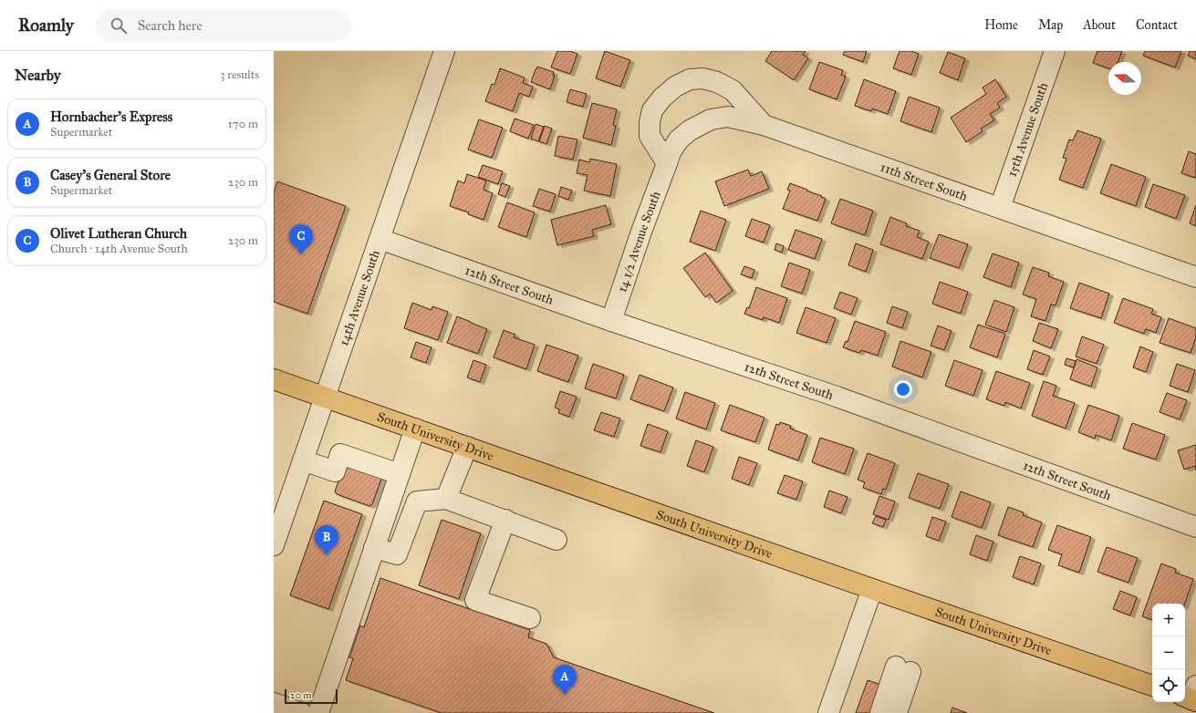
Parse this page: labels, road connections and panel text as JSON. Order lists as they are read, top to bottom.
{
  "streets": {
    "main road": ["South University Drive"],
    "street": [
      "15th Avenue South",
      "11th Street South",
      "14 1/2 Avenue South",
      "12th Street South",
      "14th Avenue South"
    ]
  },
  "crossings": [
    ["15th Avenue South", "11th Street South"],
    ["11th Street South", "14 1/2 Avenue South"],
    ["14 1/2 Avenue South", "12th Street South"],
    ["12th Street South", "14th Avenue South"],
    ["14th Avenue South", "South University Drive"]
  ],
  "scale_bar": "20 m",
  "north": "left",
  "page": {
    "header": "Roamly",
    "search": "Search here",
    "nav": [
      "Home",
      "Map",
      "About",
      "Contact"
    ],
    "heading": ["Nearby", "3 results"],
    "list": [
      {
        "mark": "A",
        "name": "Hornbacher's Express",
        "note": "Supermarket",
        "value": "170 m"
      },
      {
        "mark": "B",
        "name": "Casey's General Store",
        "note": "Supermarket",
        "value": "230 m"
      },
      {
        "mark": "C",
        "name": "Olivet Lutheran Church",
        "note": "Church · 14th Avenue South",
        "value": "230 m"
      }
    ],
    "pins": ["C", "B", "A"],
    "map_buttons": ["+", "−"],
    "scale": "20 m"
  }
}
